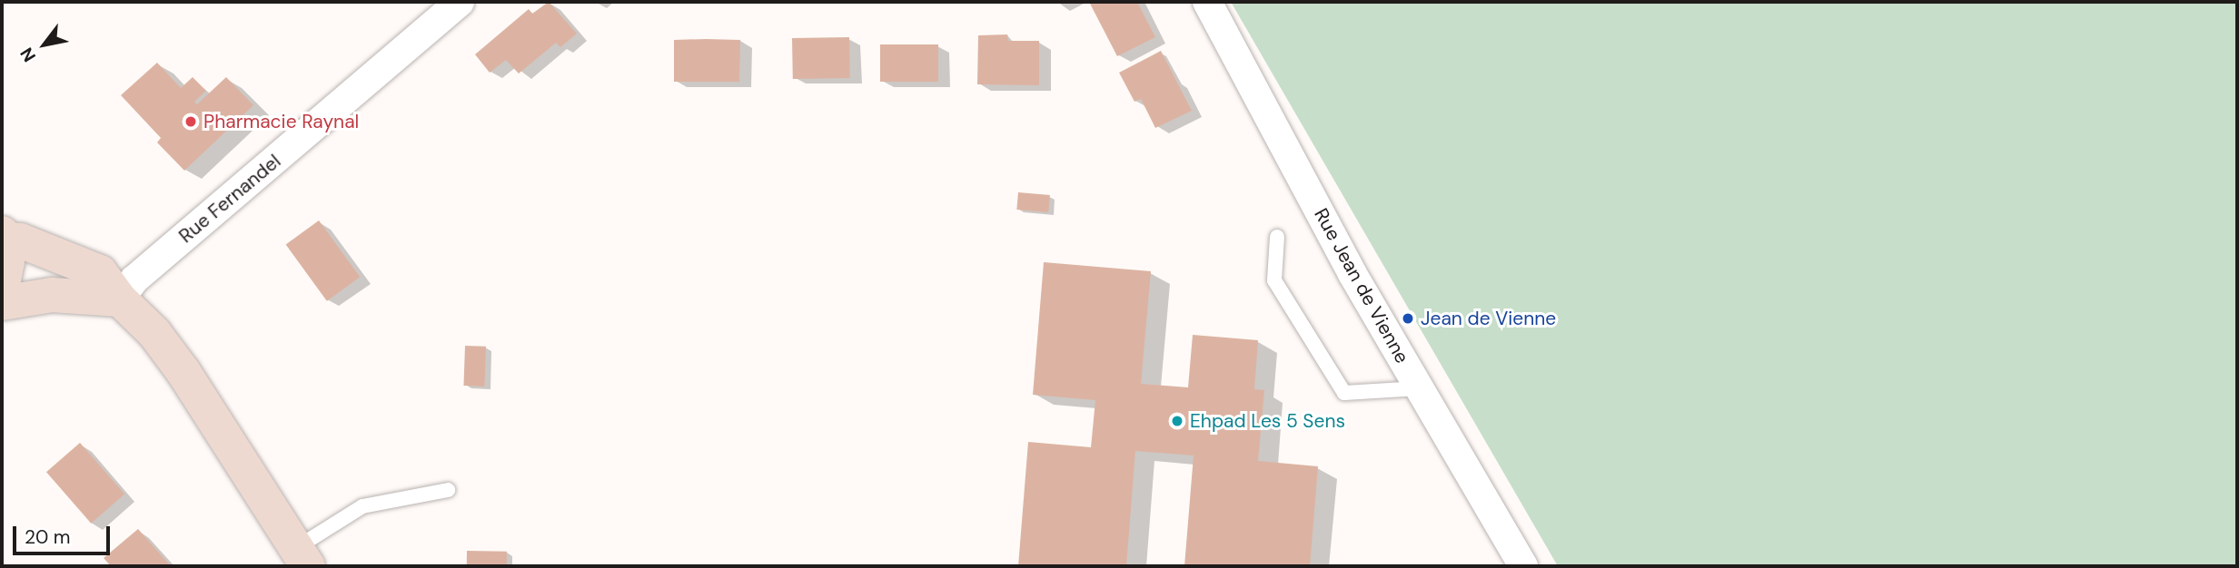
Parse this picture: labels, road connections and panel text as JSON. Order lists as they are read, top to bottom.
{
  "streets": {
    "street": ["Rue Fernandel", "Rue Jean de Vienne"]
  },
  "places": ["Pharmacie Raynal", "Jean de Vienne", "Ehpad Les 5 Sens"],
  "scale_bar": "20 m",
  "north": "bottom left"
}
